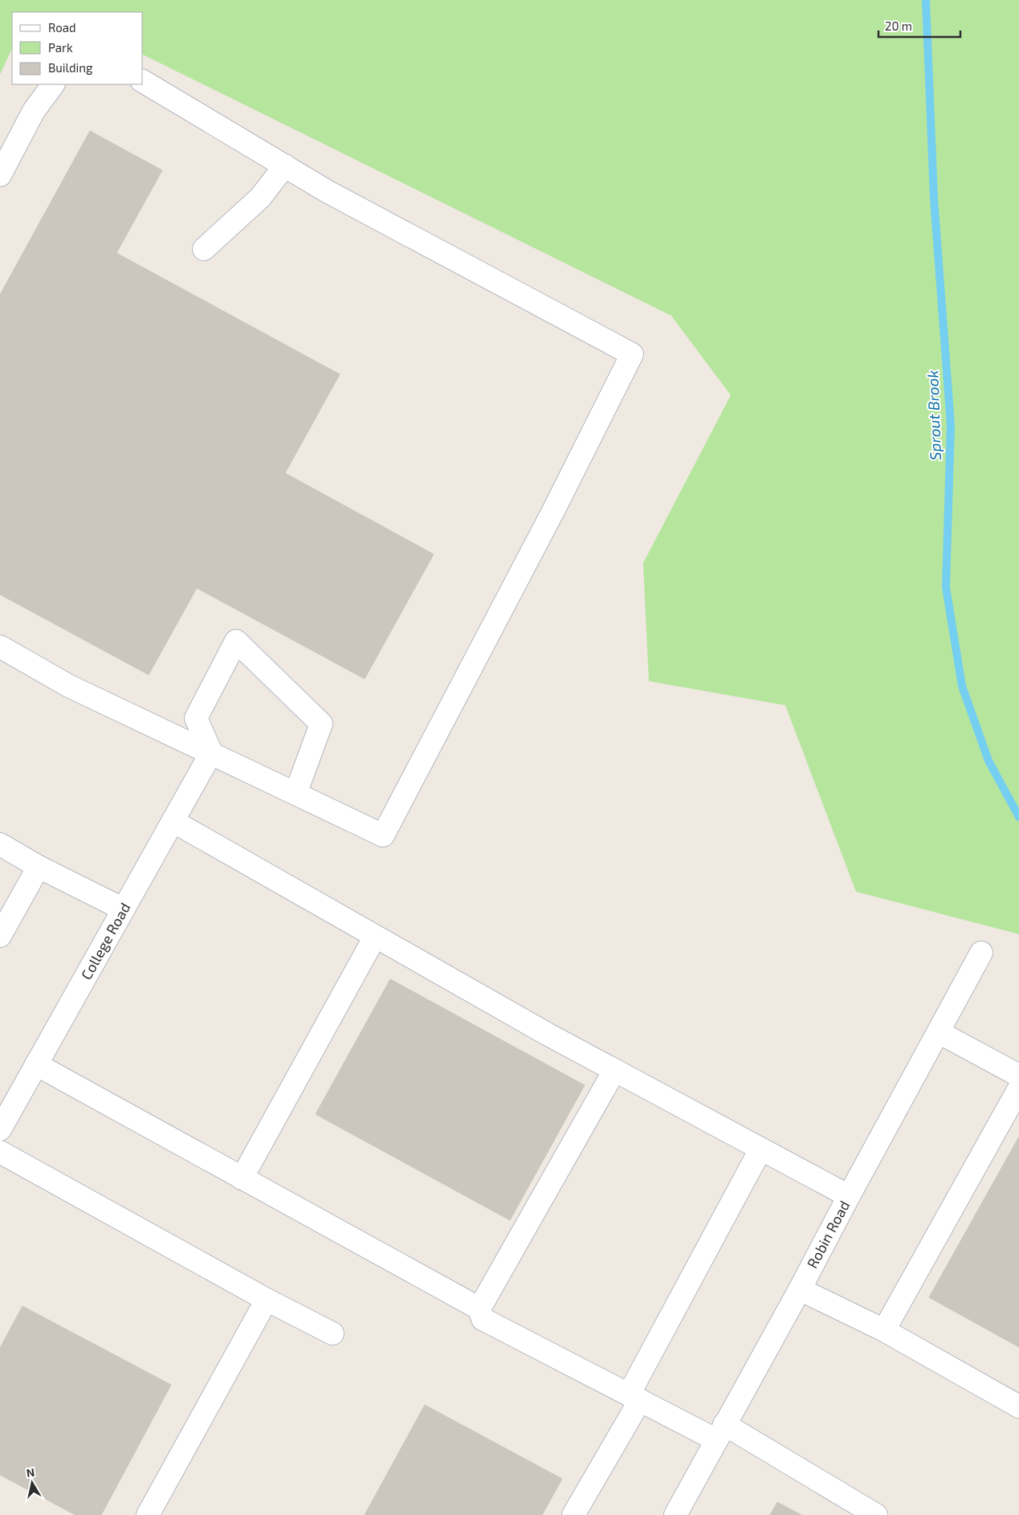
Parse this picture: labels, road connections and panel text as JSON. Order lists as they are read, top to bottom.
{
  "streets": {
    "street": ["College Road", "Robin Road"]
  },
  "water": ["Sprout Brook"],
  "legend": ["Road", "Park", "Building"],
  "scale_bar": "20 m",
  "north": "top"
}
